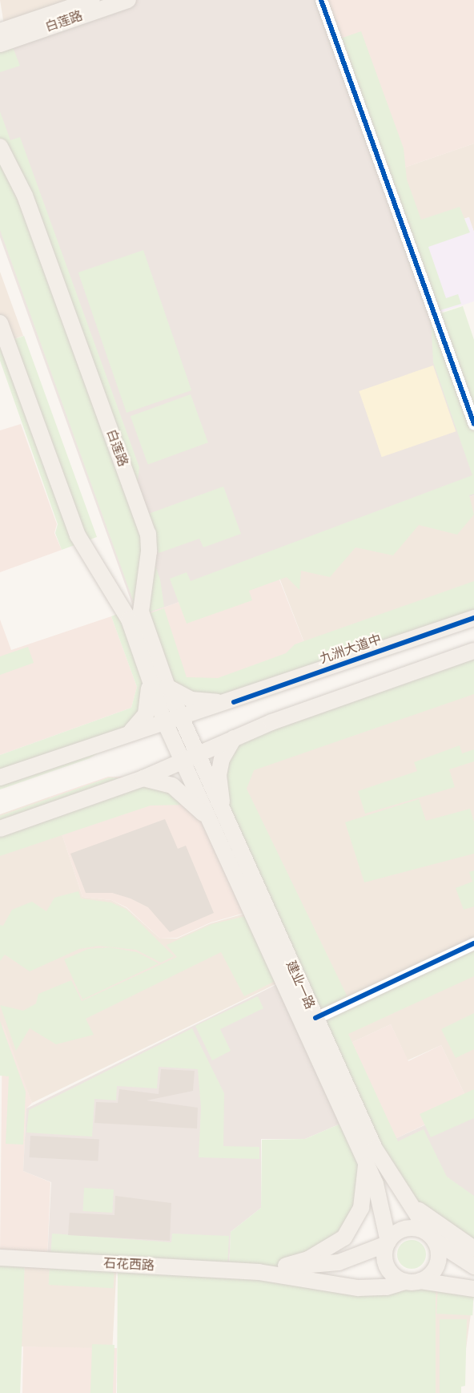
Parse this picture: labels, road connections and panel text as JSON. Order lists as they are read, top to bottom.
{
  "streets": {
    "main road": [
      "白莲路",
      "九洲大道中",
      "建业一路",
      "石花西路"
    ]
  },
  "crossings": [
    ["白莲路", "九洲大道中"],
    ["白莲路", "建业一路"],
    ["建业一路", "石花西路"]
  ]
}
